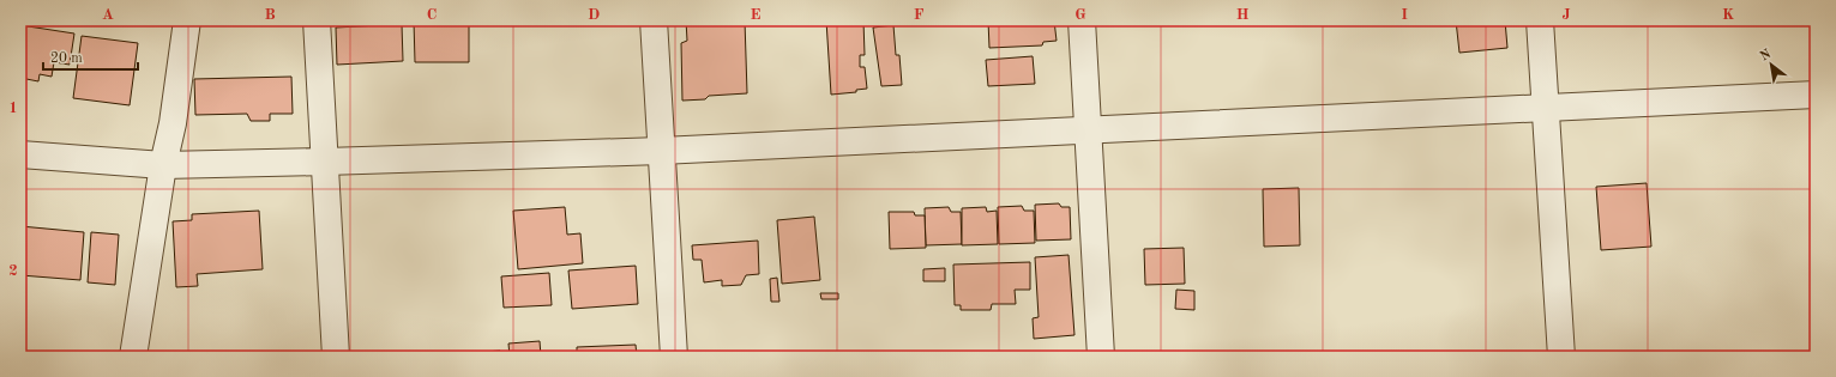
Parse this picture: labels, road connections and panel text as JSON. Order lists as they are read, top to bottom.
{
  "scale_bar": "20 m",
  "north": "top left",
  "grid": {
    "columns": [
      "A",
      "B",
      "C",
      "D",
      "E",
      "F",
      "G",
      "H",
      "I",
      "J",
      "K"
    ],
    "rows": ["1", "2"]
  }
}
